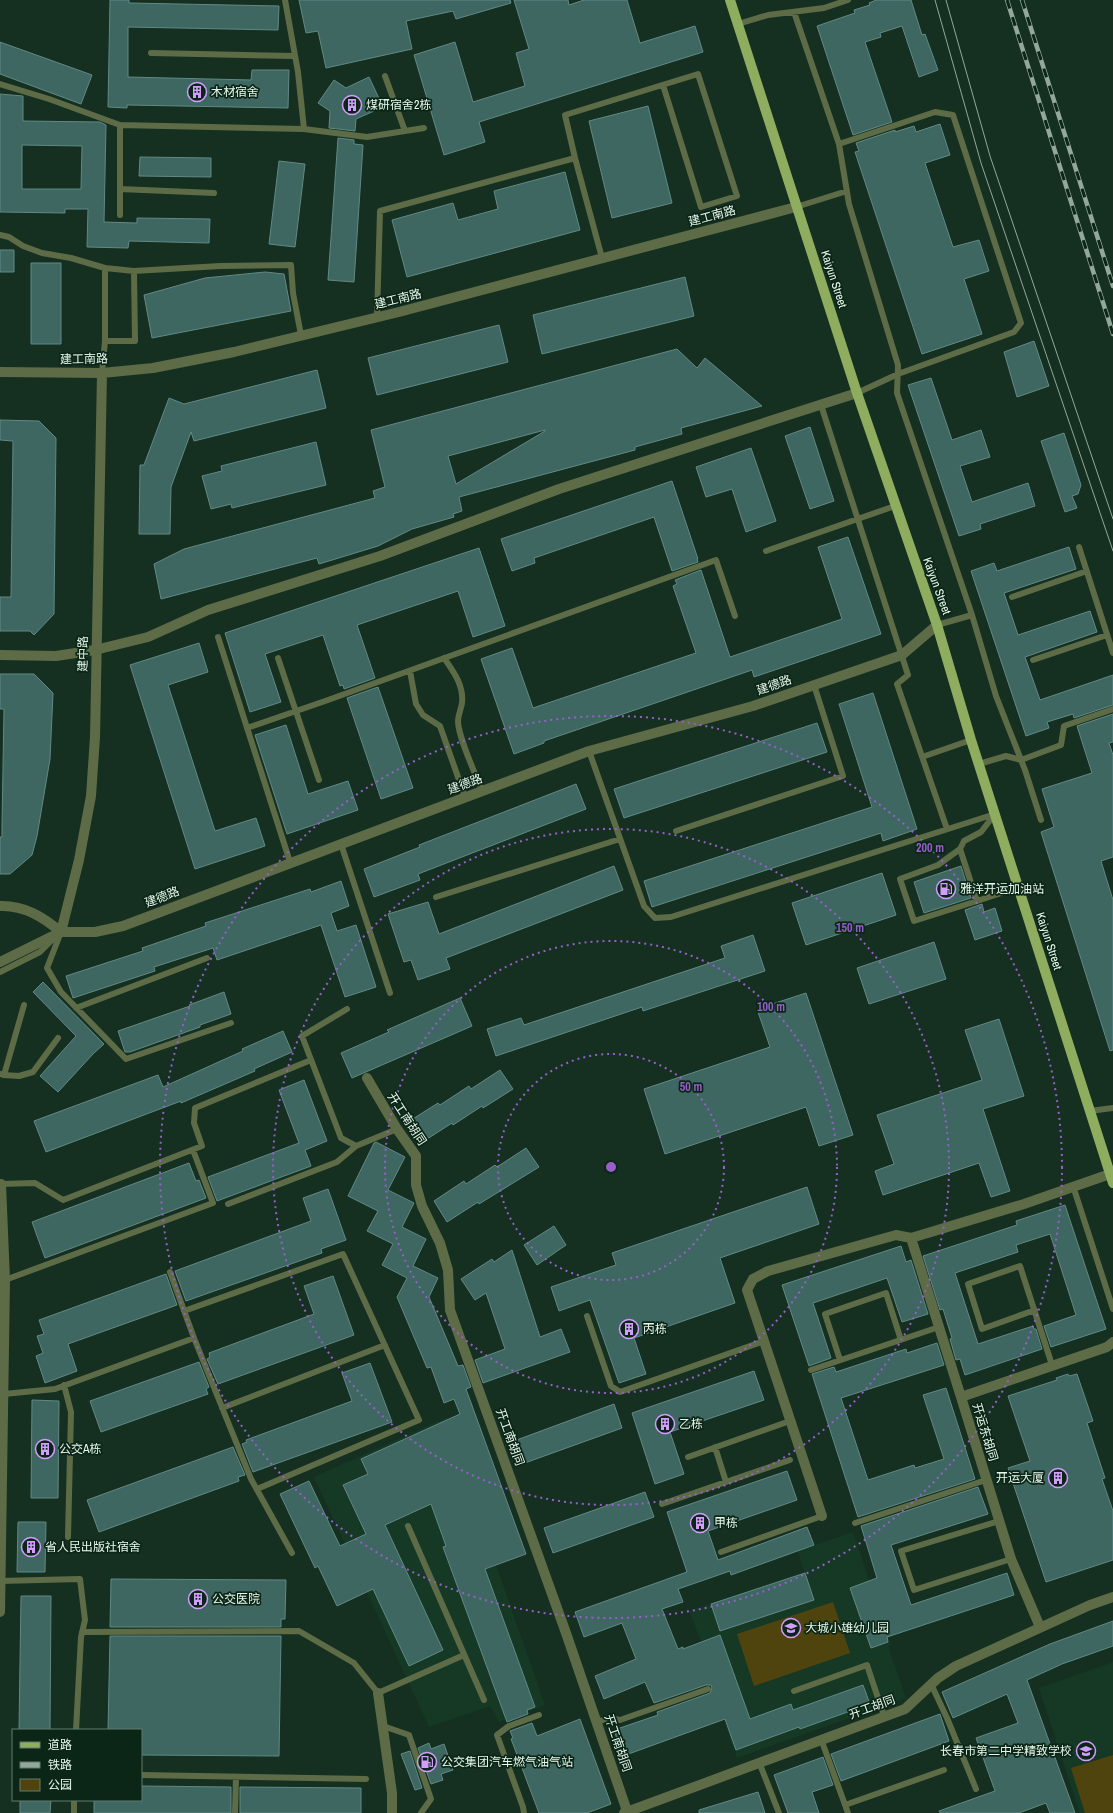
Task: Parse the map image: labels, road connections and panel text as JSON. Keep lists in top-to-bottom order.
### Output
{
  "streets": {
    "main road": ["Kaiyun Street"],
    "street": [
      "建工南路",
      "建中路",
      "建德路",
      "开工南胡同",
      "开运东胡同",
      "开工胡同"
    ]
  },
  "crossings": [
    ["建工南路", "Kaiyun Street"],
    ["建工南路", "建中路"],
    ["Kaiyun Street", "建德路"],
    ["建中路", "建德路"],
    ["开工南胡同", "开工胡同"],
    ["开运东胡同", "开工胡同"]
  ],
  "places": {
    "building": [
      "木材宿舍",
      "煤研宿舍2栋",
      "丙栋",
      "乙栋",
      "公交A栋",
      "开运大厦",
      "甲栋",
      "省人民出版社宿舍",
      "公交医院"
    ],
    "fuel station": ["雅洋开运加油站", "公交集团汽车燃气油气站"],
    "school or university": ["大城小雄幼儿园", "长春市第二中学精致学校"]
  },
  "legend": ["道路", "铁路", "公园"],
  "rings": [
    "200 m",
    "150 m",
    "100 m",
    "50 m"
  ]
}
